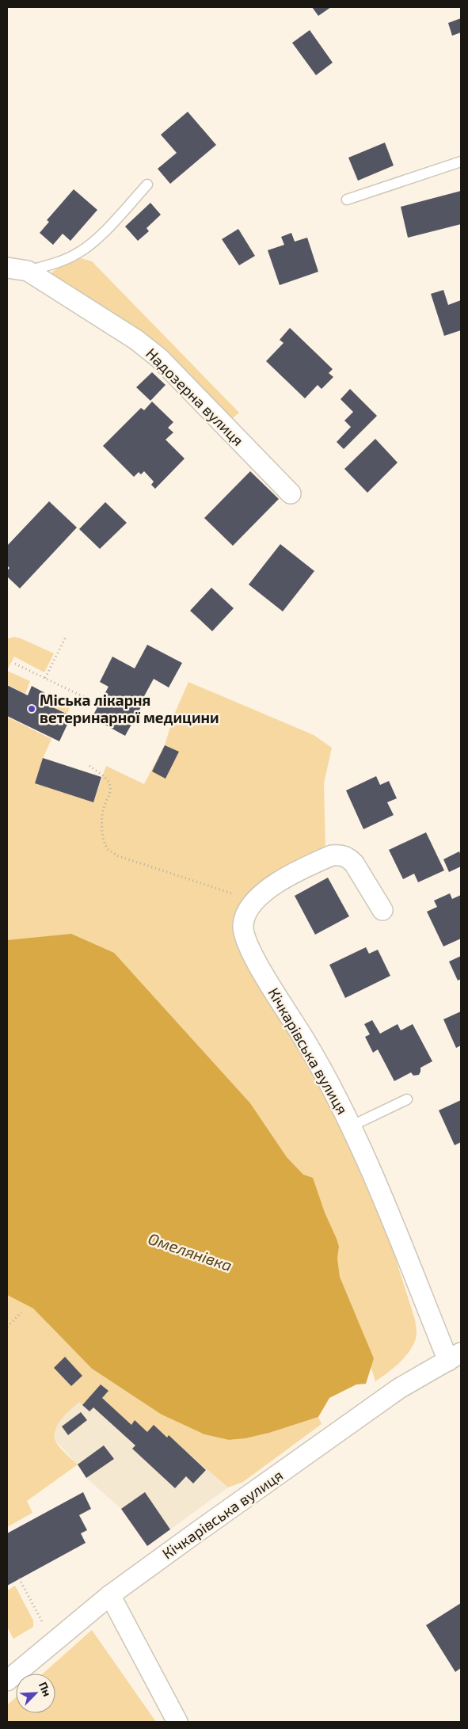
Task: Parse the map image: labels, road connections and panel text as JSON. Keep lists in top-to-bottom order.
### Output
{
  "streets": {
    "street": ["Надозерна вулиця", "Кічкарівська вулиця"]
  },
  "water": ["Омелянівка"],
  "places": ["Міська лікарня ветеринарної медицини"],
  "north": "top right"
}
